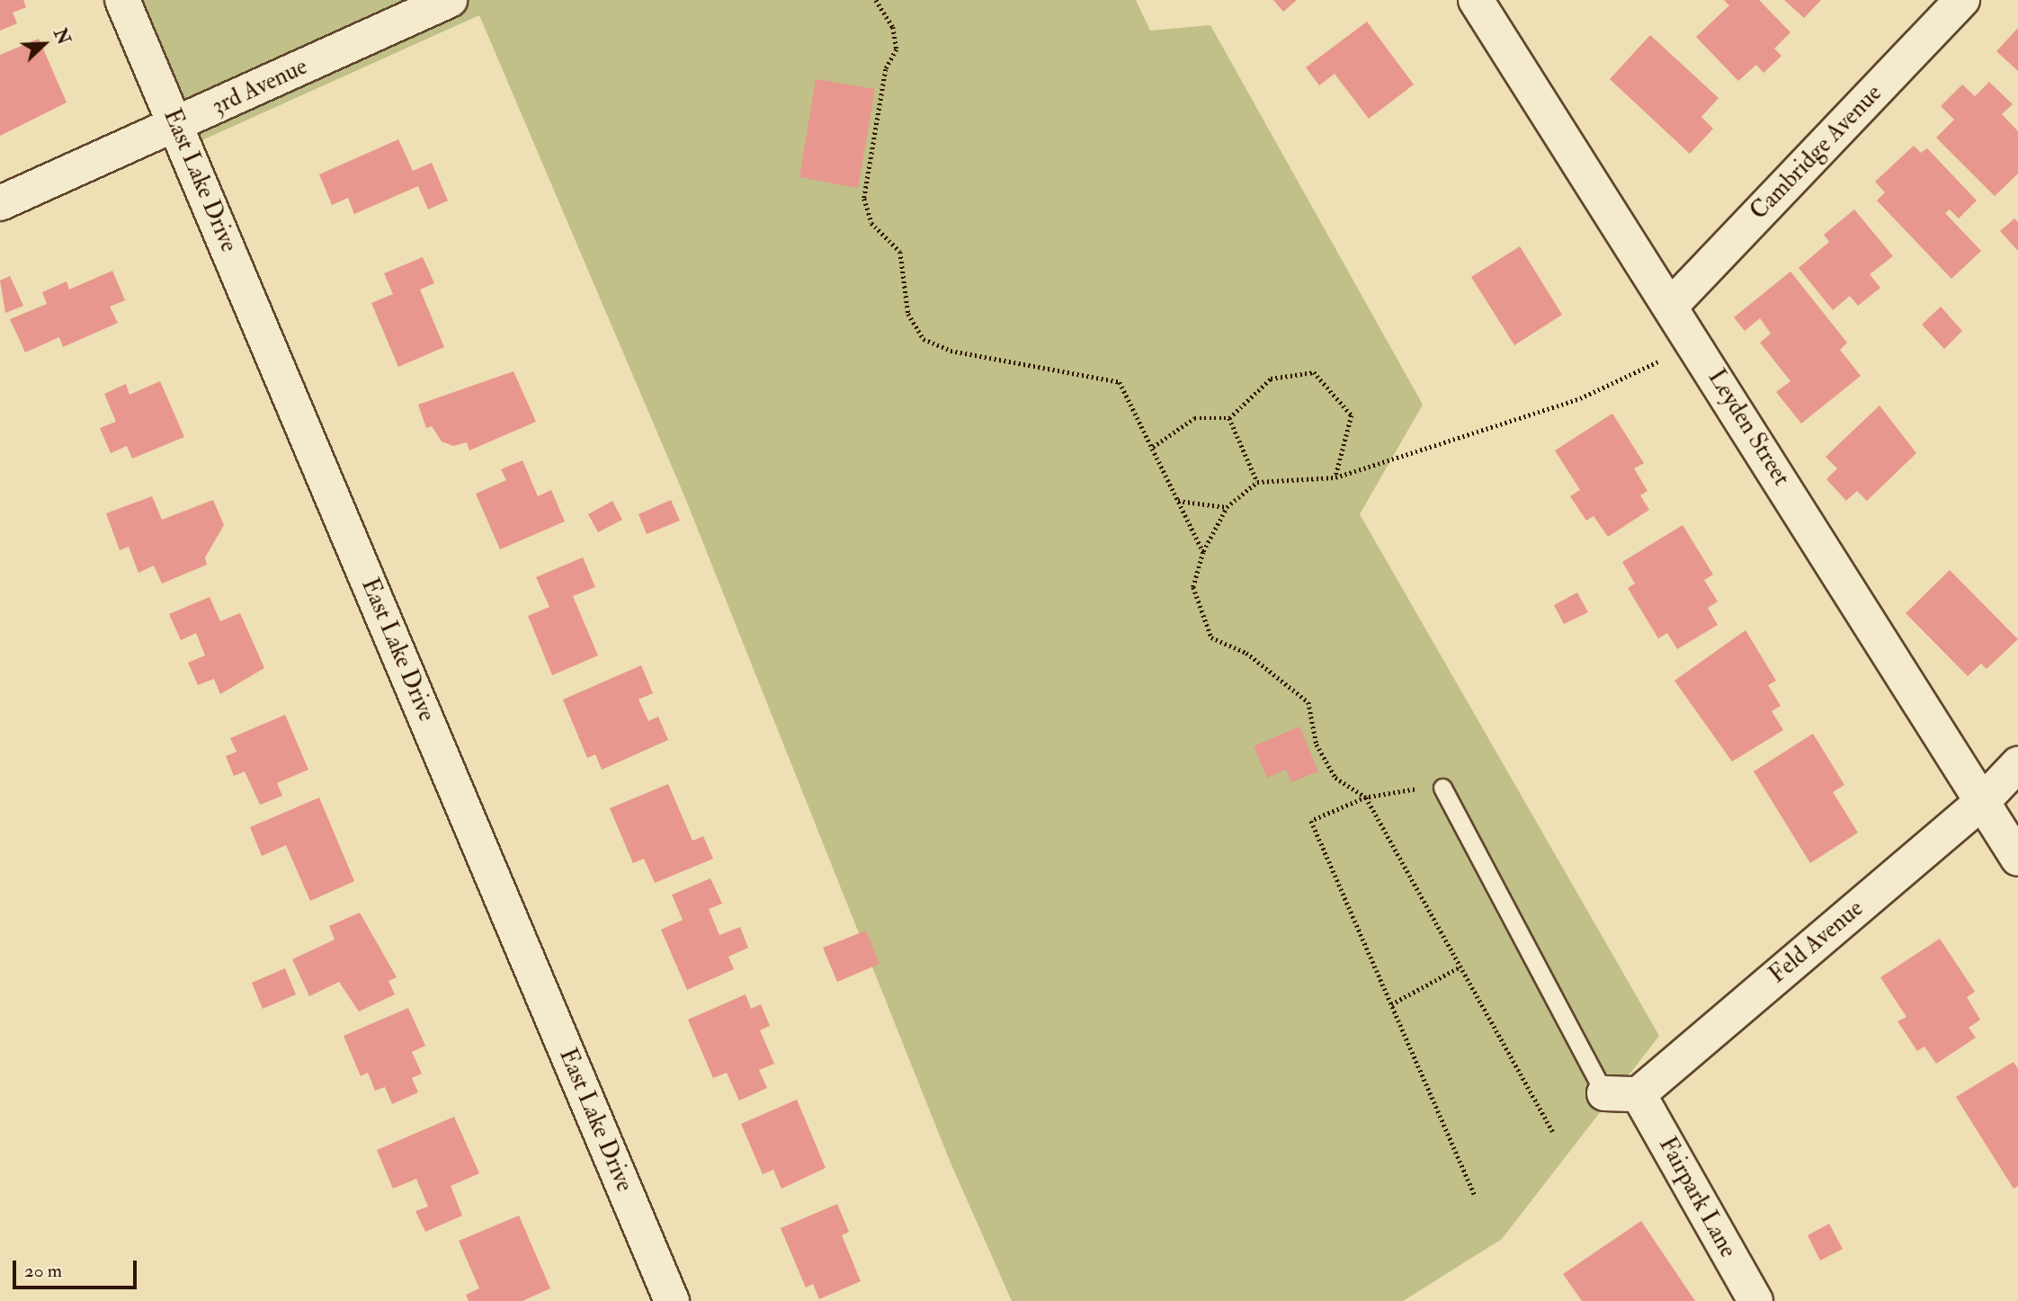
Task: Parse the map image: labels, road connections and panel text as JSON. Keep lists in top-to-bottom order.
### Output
{
  "streets": {
    "street": [
      "3rd Avenue",
      "Cambridge Avenue",
      "East Lake Drive",
      "Leyden Street",
      "Feld Avenue",
      "Fairpark Lane"
    ]
  },
  "crossings": [
    ["3rd Avenue", "East Lake Drive"],
    ["Cambridge Avenue", "Leyden Street"],
    ["Leyden Street", "Feld Avenue"],
    ["Feld Avenue", "Fairpark Lane"]
  ],
  "scale_bar": "20 m",
  "north": "top right"
}
